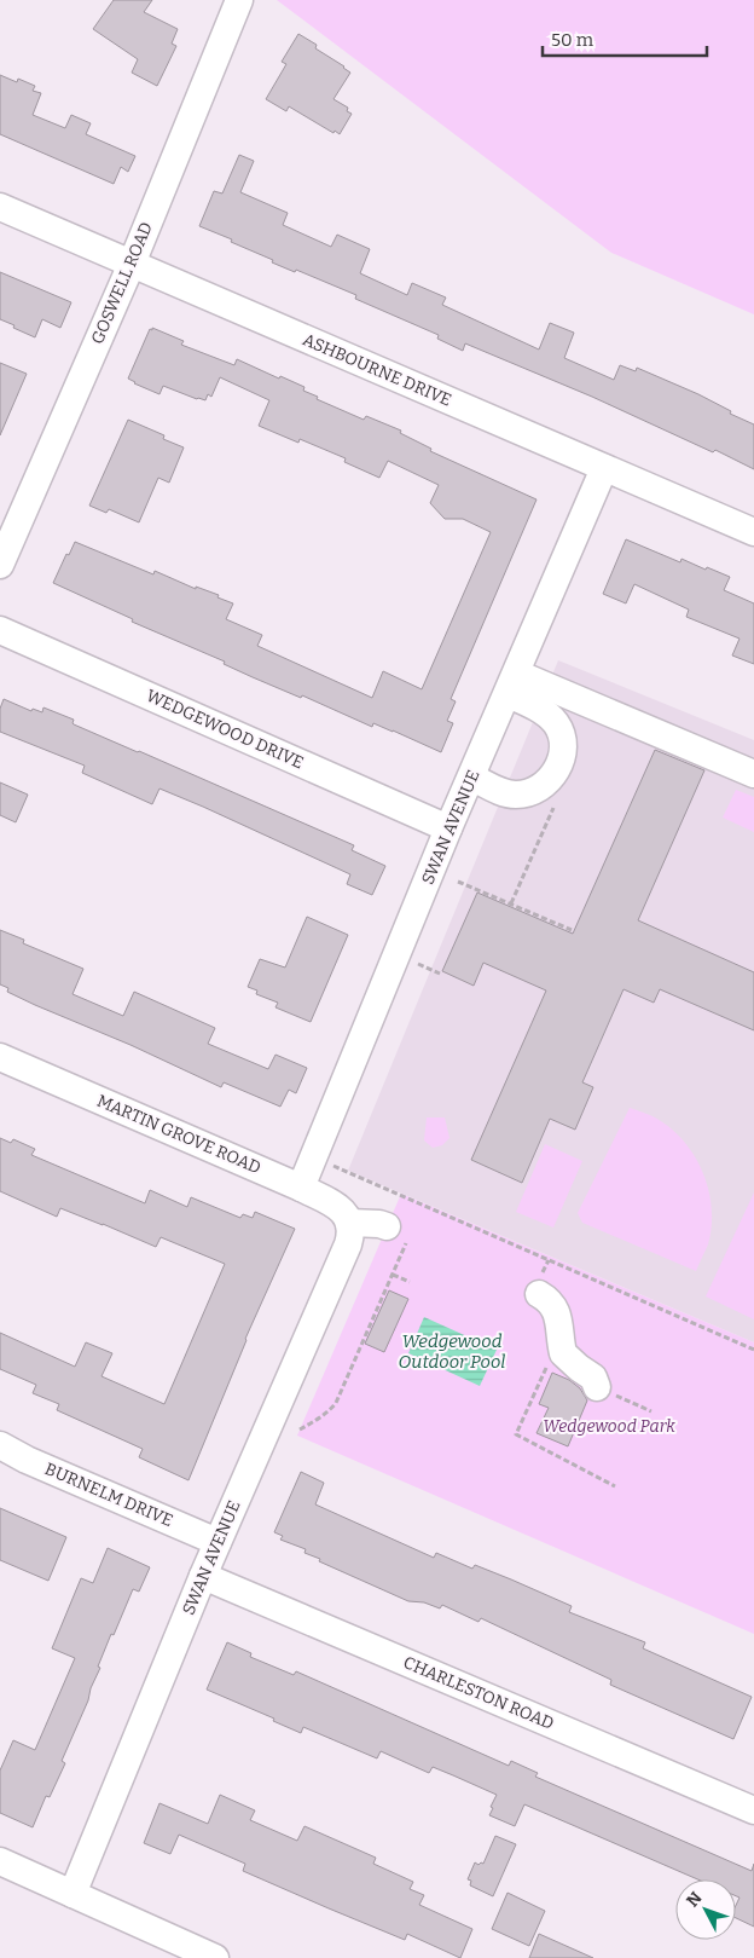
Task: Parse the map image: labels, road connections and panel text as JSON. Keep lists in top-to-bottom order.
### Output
{
  "streets": {
    "street": [
      "GOSWELL ROAD",
      "ASHBOURNE DRIVE",
      "WEDGEWOOD DRIVE",
      "SWAN AVENUE",
      "MARTIN GROVE ROAD",
      "BURNELM DRIVE",
      "CHARLESTON ROAD"
    ]
  },
  "crossings": [
    ["GOSWELL ROAD", "ASHBOURNE DRIVE"],
    ["ASHBOURNE DRIVE", "SWAN AVENUE"],
    ["WEDGEWOOD DRIVE", "SWAN AVENUE"],
    ["SWAN AVENUE", "MARTIN GROVE ROAD"],
    ["SWAN AVENUE", "BURNELM DRIVE"],
    ["SWAN AVENUE", "CHARLESTON ROAD"]
  ],
  "water": ["Wedgewood Outdoor Pool"],
  "parks": ["Wedgewood Park"],
  "scale_bar": "50 m",
  "north": "top left"
}
